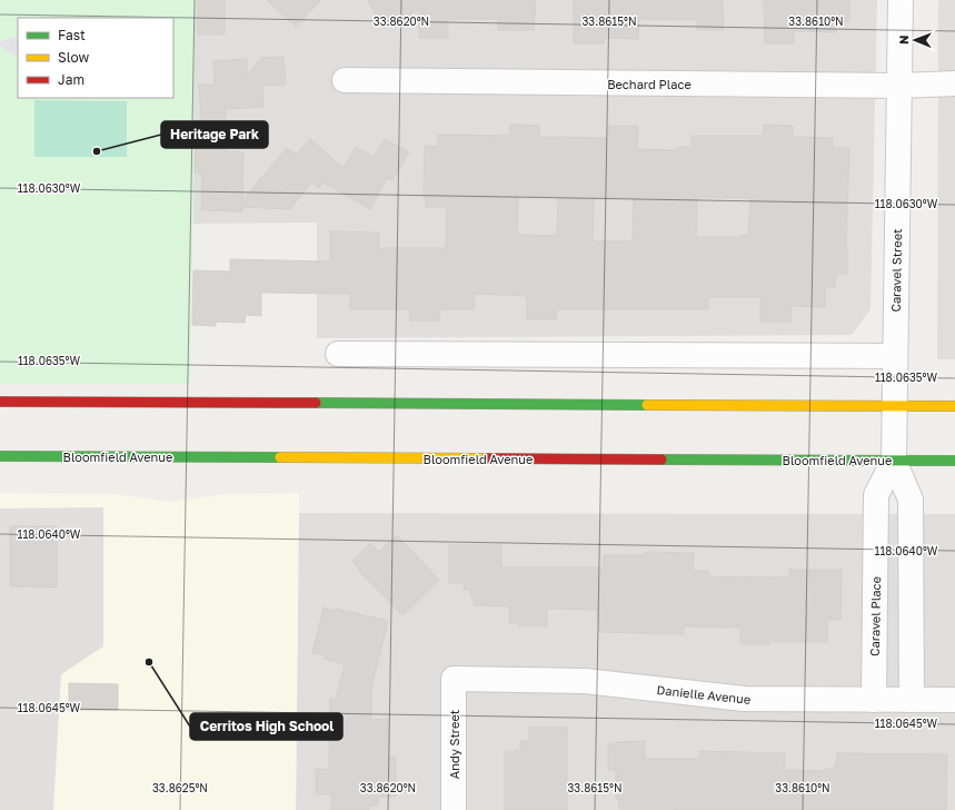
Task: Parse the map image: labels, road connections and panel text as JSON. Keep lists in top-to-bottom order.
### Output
{
  "streets": {
    "street": [
      "Bechard Place",
      "Caravel Street",
      "Bloomfield Avenue",
      "Caravel Place",
      "Danielle Avenue",
      "Andy Street"
    ]
  },
  "crossings": [
    ["Bechard Place", "Caravel Street"],
    ["Caravel Street", "Bloomfield Avenue"],
    ["Caravel Street", "Caravel Place"],
    ["Bloomfield Avenue", "Caravel Place"],
    ["Caravel Place", "Danielle Avenue"],
    ["Danielle Avenue", "Andy Street"]
  ],
  "places": ["Heritage Park", "Cerritos High School"],
  "legend": ["Fast", "Slow", "Jam"],
  "north": "left",
  "coordinates": [
    "33.8620°N",
    "33.8615°N",
    "33.8610°N",
    "118.0630°W",
    "118.0635°W",
    "118.0640°W",
    "118.0645°W",
    "33.8625°N"
  ]
}
